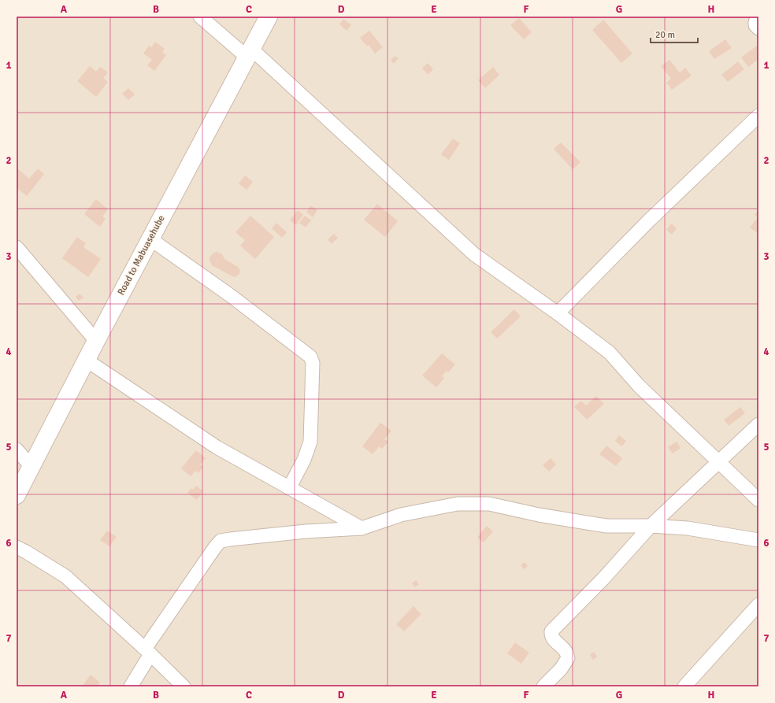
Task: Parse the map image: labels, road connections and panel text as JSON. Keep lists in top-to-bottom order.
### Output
{
  "streets": {
    "main road": ["Road to Mabuasehube"]
  },
  "scale_bar": "20 m",
  "grid": {
    "columns": [
      "A",
      "B",
      "C",
      "D",
      "E",
      "F",
      "G",
      "H"
    ],
    "rows": [
      "1",
      "2",
      "3",
      "4",
      "5",
      "6",
      "7"
    ]
  }
}
